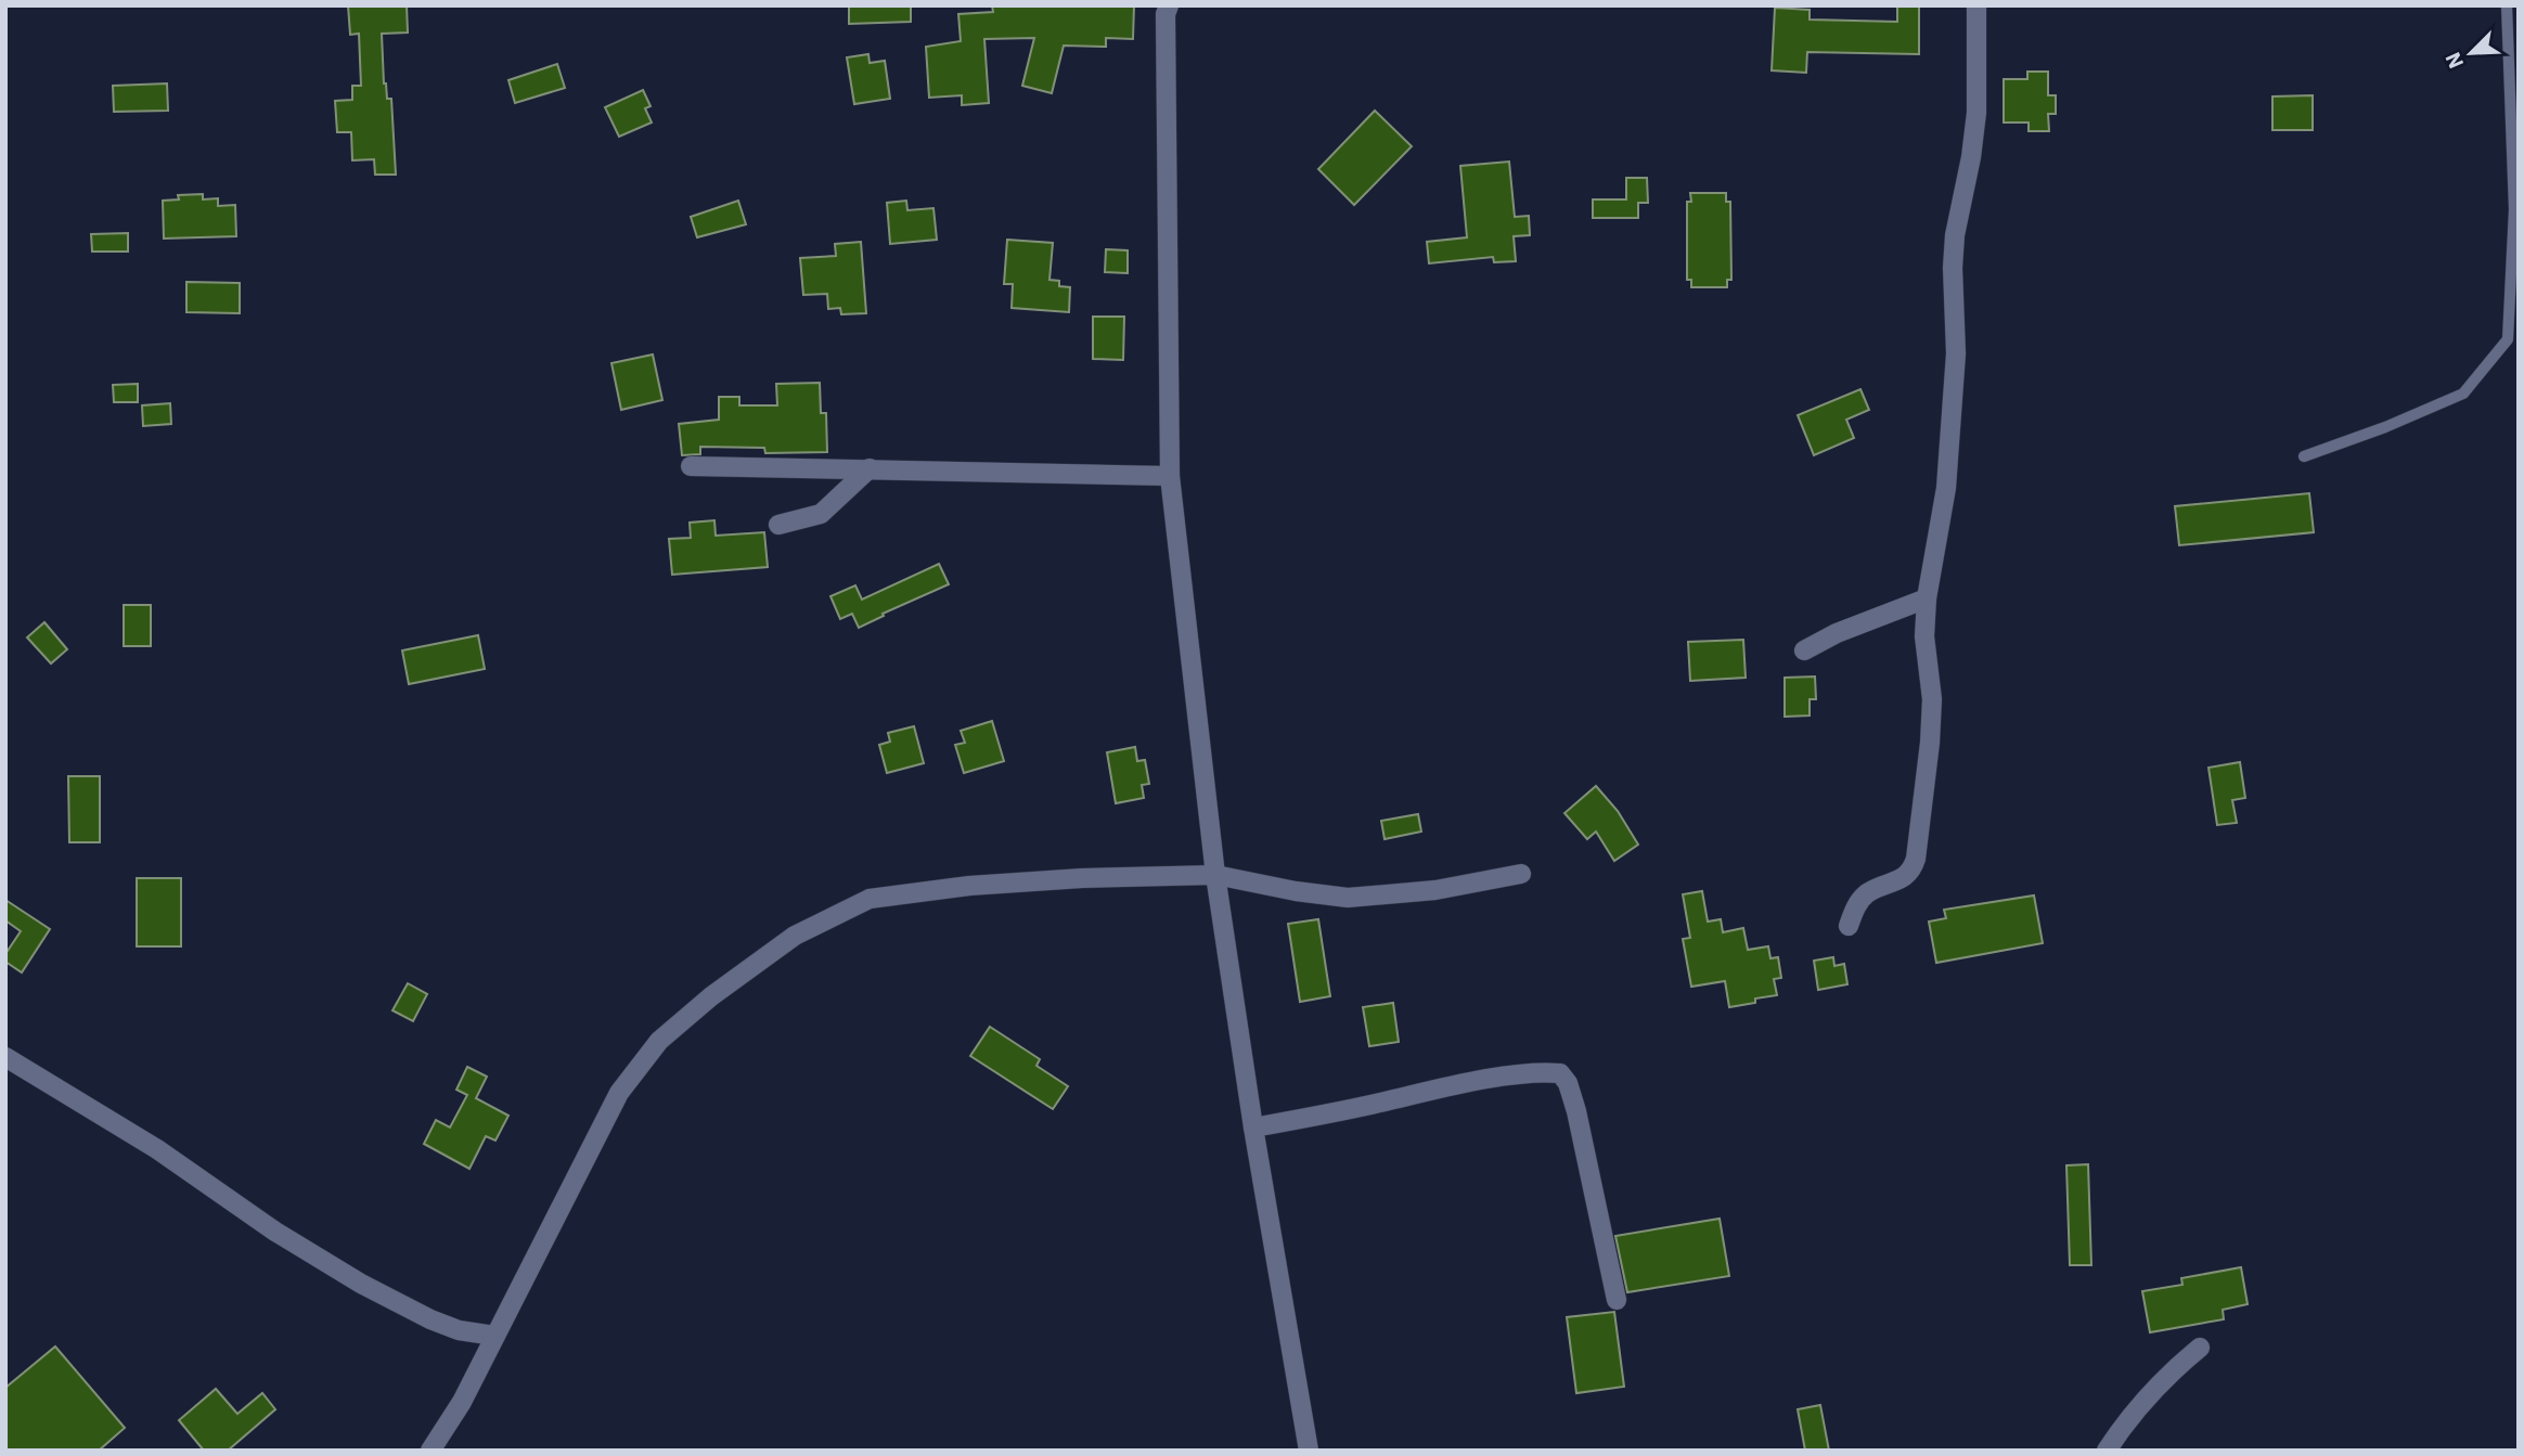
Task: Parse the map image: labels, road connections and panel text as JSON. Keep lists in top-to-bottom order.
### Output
{
  "north": "bottom left"
}
